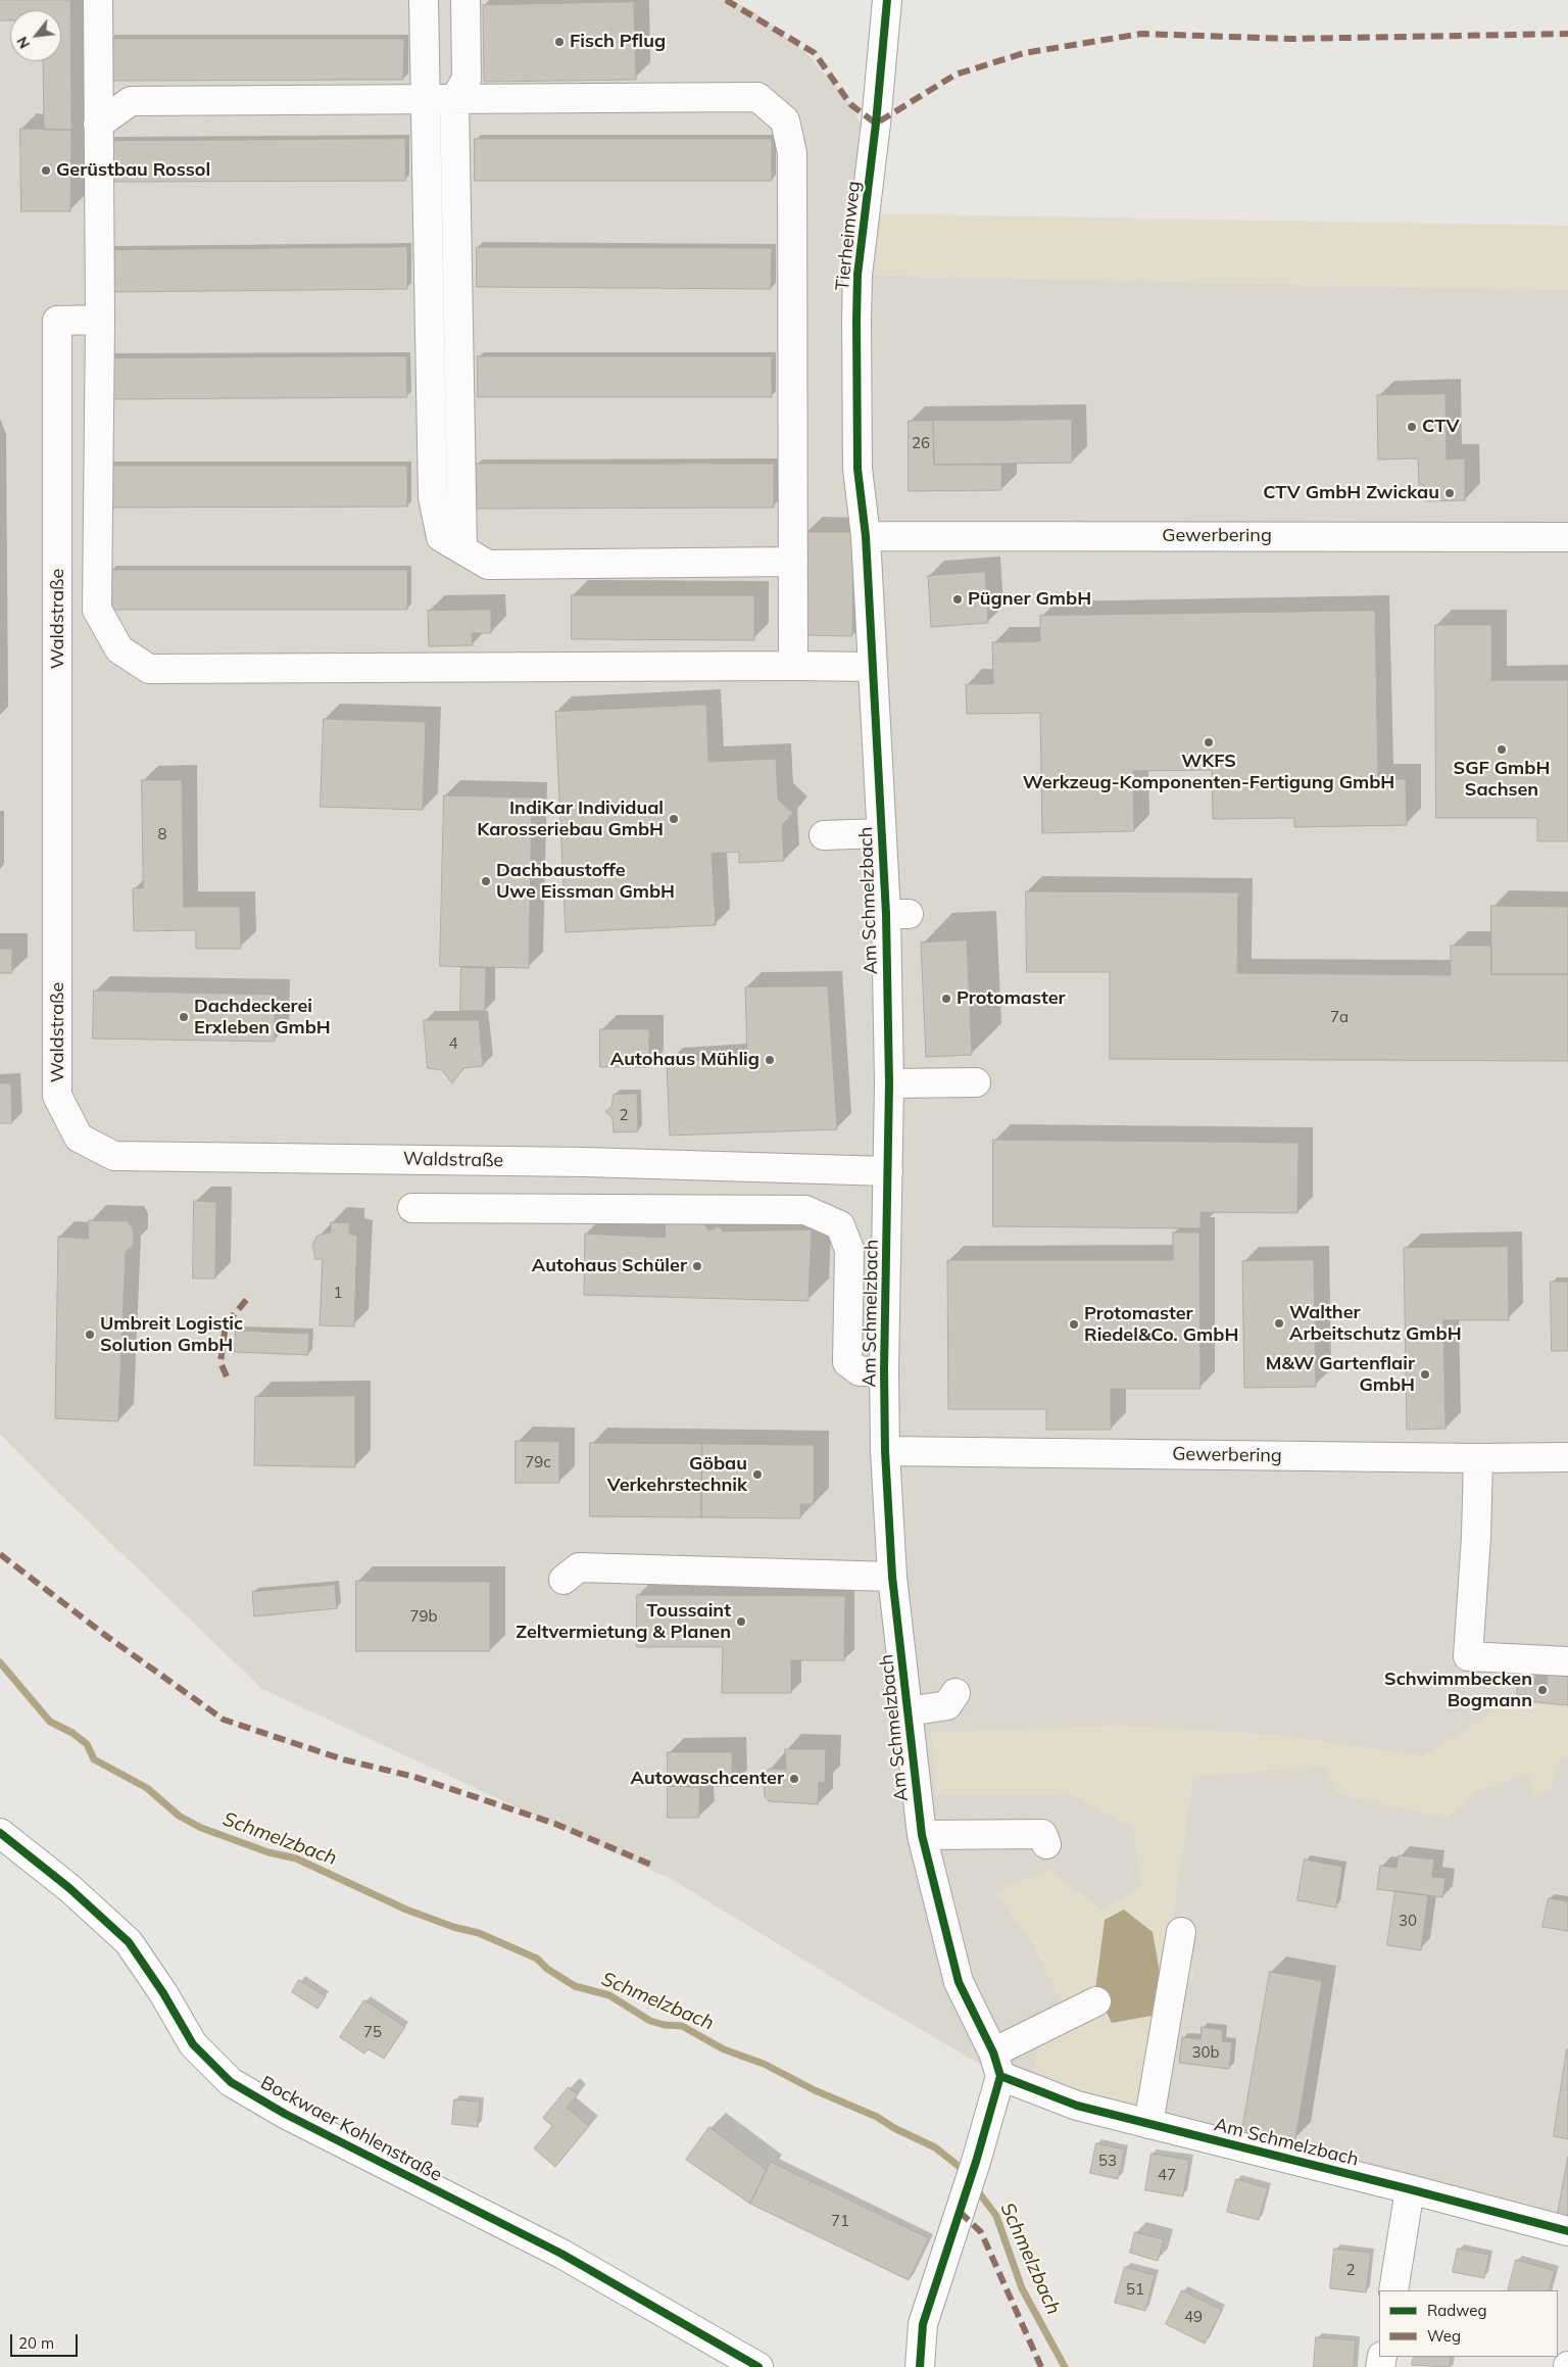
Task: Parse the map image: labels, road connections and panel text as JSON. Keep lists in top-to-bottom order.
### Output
{
  "streets": {
    "street": [
      "Tierheimweg",
      "Gewerbering",
      "Waldstraße",
      "Am Schmelzbach",
      "Bockwaer Kohlenstraße"
    ]
  },
  "crossings": [
    ["Tierheimweg", "Gewerbering"],
    ["Tierheimweg", "Am Schmelzbach"],
    ["Gewerbering", "Am Schmelzbach"],
    ["Waldstraße", "Am Schmelzbach"]
  ],
  "water": ["Schmelzbach"],
  "places": [
    "Fisch Pflug",
    "Gerüstbau Rossol",
    "CTV",
    "CTV GmbH Zwickau",
    "Pügner GmbH",
    "WKFS Werkzeug-Komponenten-Fertigung GmbH",
    "SGF GmbH Sachsen",
    "IndiKar Individual Karosseriebau GmbH",
    "Dachbaustoffe Uwe Eissman GmbH",
    "Protomaster",
    "Dachdeckerei Erxleben GmbH",
    "Autohaus Mühlig",
    "Autohaus Schüler",
    "Walther Arbeitschutz GmbH",
    "Protomaster Riedel&Co. GmbH",
    "Umbreit Logistic Solution GmbH",
    "M&W Gartenflair GmbH",
    "Göbau Verkehrstechnik",
    "Toussaint Zeltvermietung & Planen",
    "Schwimmbecken Bogmann",
    "Autowaschcenter"
  ],
  "house_numbers": [
    "26",
    "8",
    "7a",
    "4",
    "2",
    "1",
    "79c",
    "79b",
    "30",
    "75",
    "30b",
    "53",
    "47",
    "71",
    "2",
    "51",
    "49"
  ],
  "legend": ["Radweg", "Weg"],
  "scale_bar": "20 m",
  "north": "bottom left"
}
